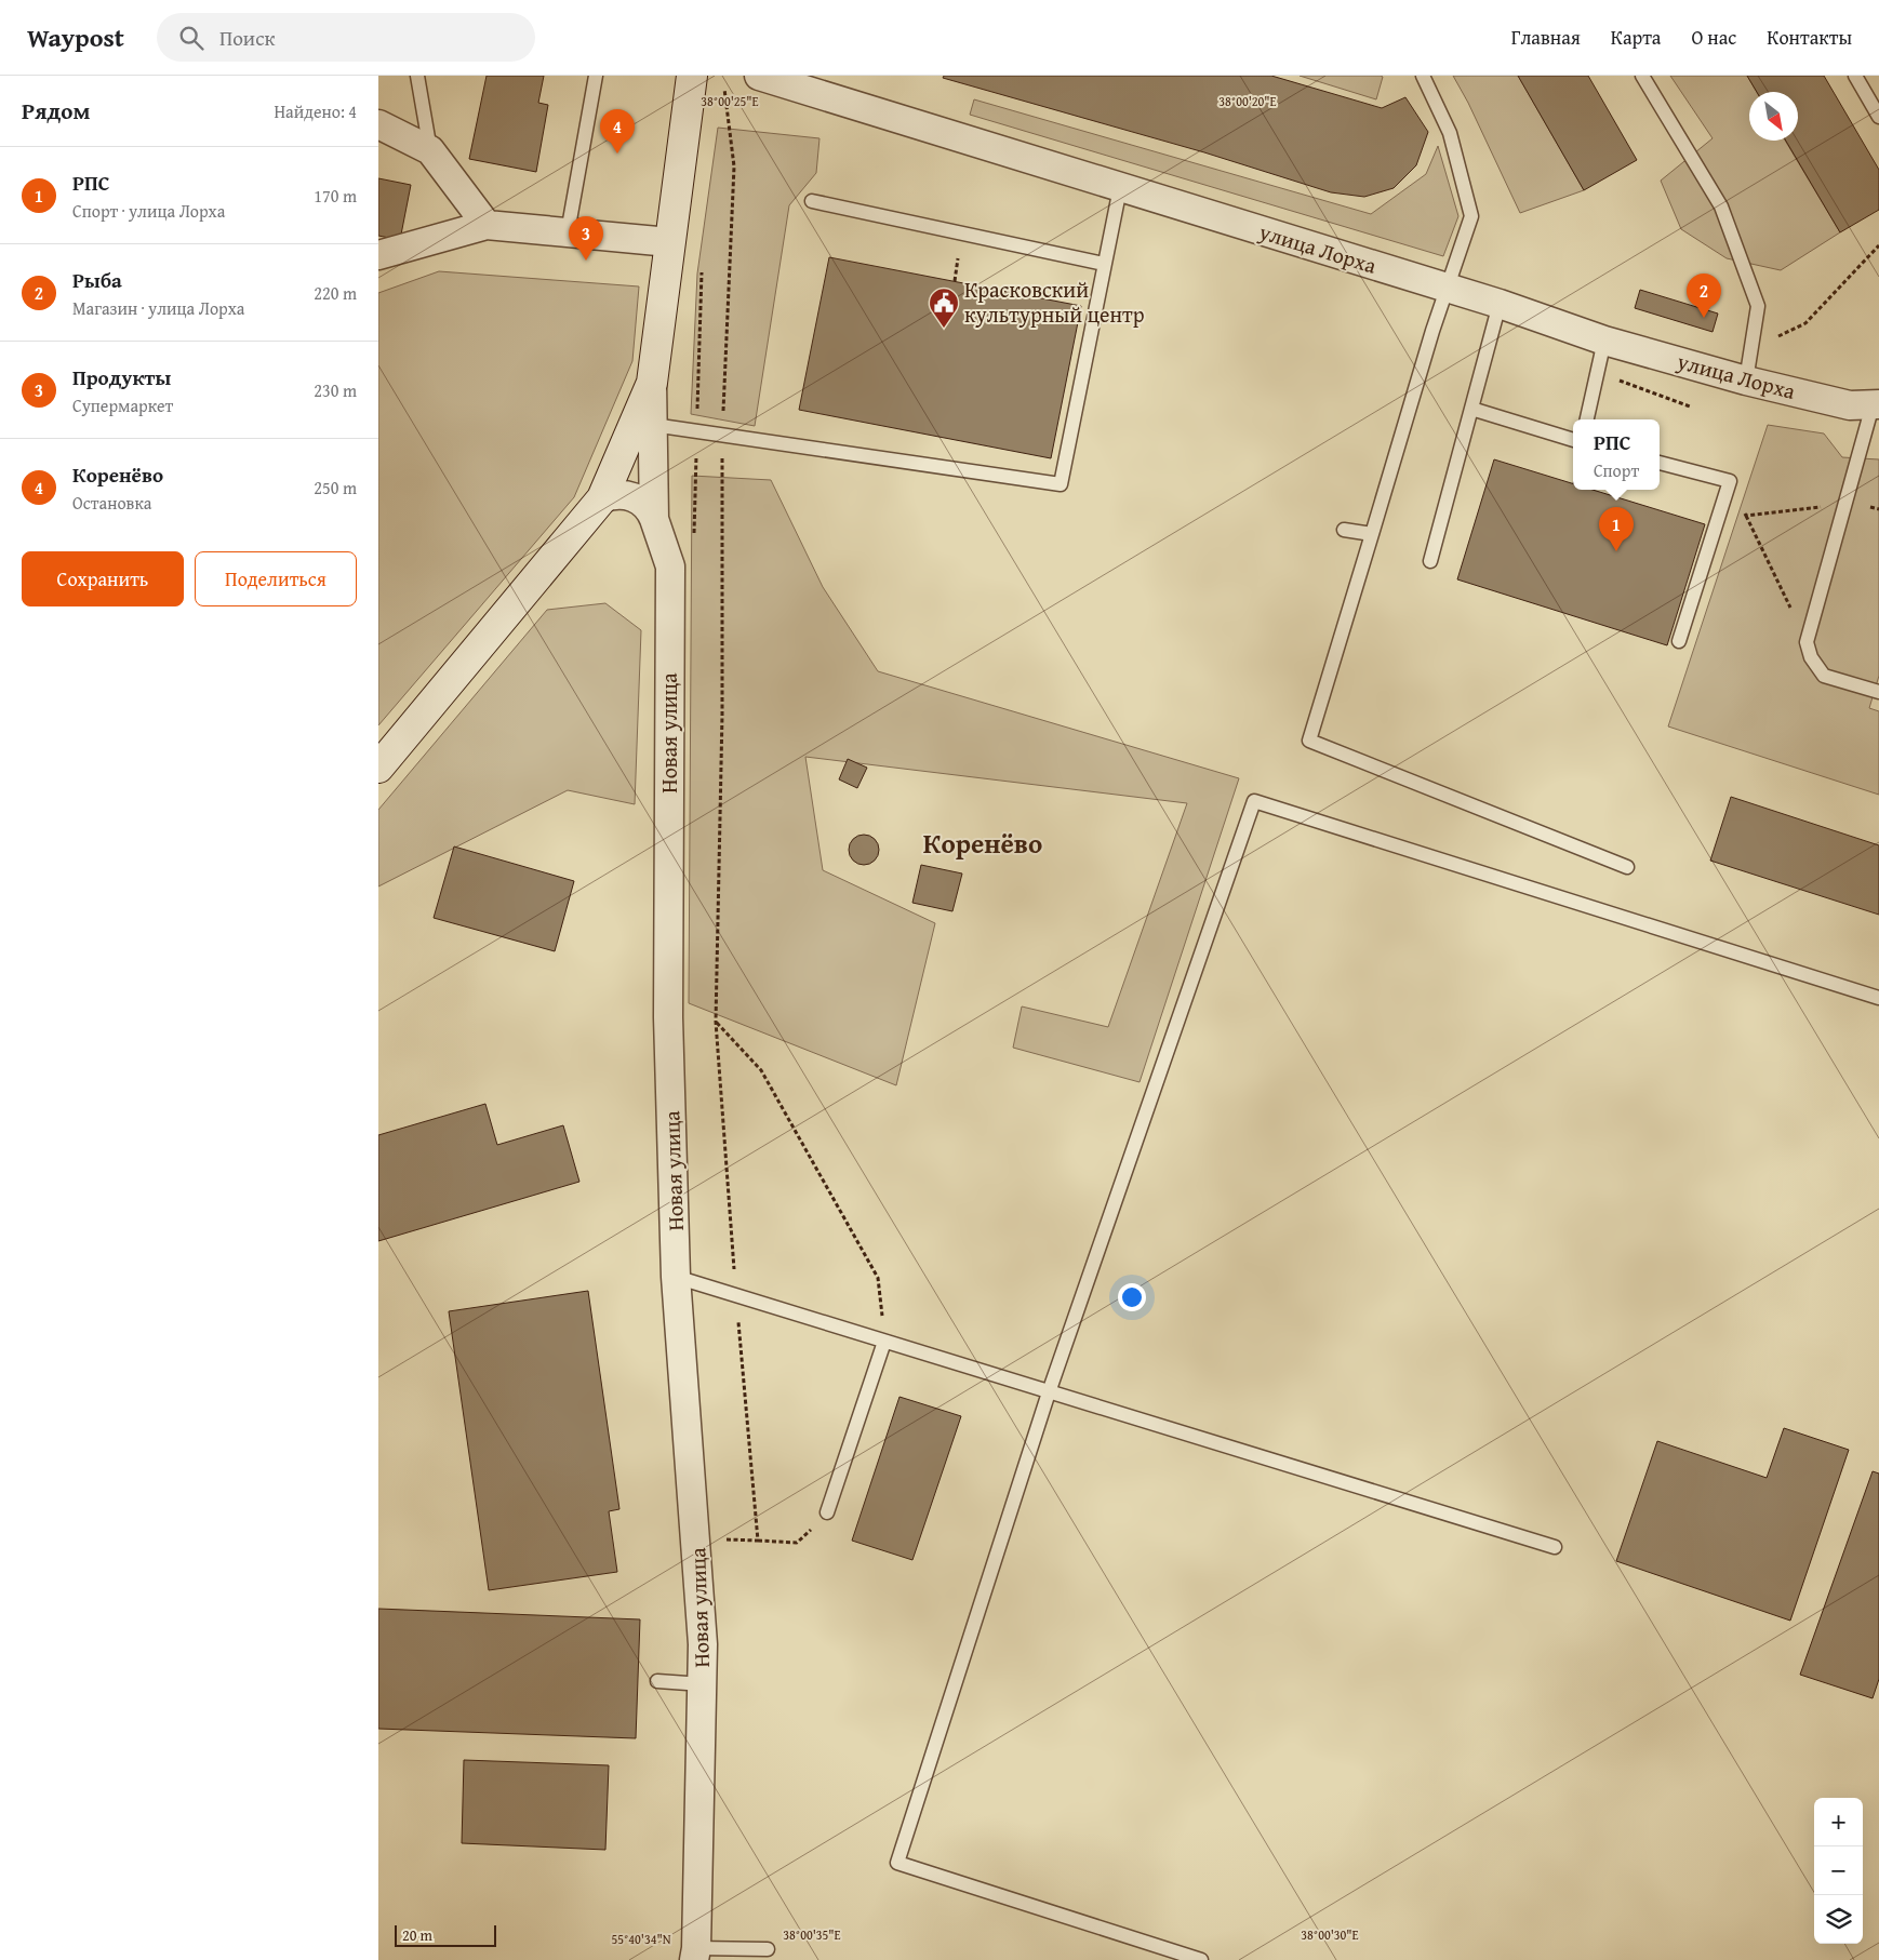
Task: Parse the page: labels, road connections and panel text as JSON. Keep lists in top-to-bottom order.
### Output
{
  "streets": {
    "main road": ["Новая улица"],
    "street": ["улица Лорха"]
  },
  "districts": ["Коренёво"],
  "places": {
    "public building": ["Красковский культурный центр"]
  },
  "scale_bar": "20 m",
  "north": "bottom right",
  "page": {
    "header": "Waypost",
    "search": "Поиск",
    "nav": [
      "Главная",
      "Карта",
      "О нас",
      "Контакты"
    ],
    "heading": ["Рядом", "Найдено: 4"],
    "pins": [
      "4",
      "3",
      "2",
      "1"
    ],
    "list": [
      {
        "mark": "1",
        "name": "РПС",
        "note": "Спорт · улица Лорха",
        "value": "170 m"
      },
      {
        "mark": "2",
        "name": "Рыба",
        "note": "Магазин · улица Лорха",
        "value": "220 m"
      },
      {
        "mark": "3",
        "name": "Продукты",
        "note": "Супермаркет",
        "value": "230 m"
      },
      {
        "mark": "4",
        "name": "Коренёво",
        "note": "Остановка",
        "value": "250 m"
      }
    ],
    "popup": ["РПС", "Спорт"],
    "buttons": ["Сохранить", "Поделиться"],
    "map_buttons": ["+", "−"],
    "scale": "20 m"
  },
  "coordinates": [
    "38°00'25\"E",
    "38°00'20\"E",
    "38°00'35\"E",
    "38°00'30\"E",
    "55°40'34\"N"
  ]
}
